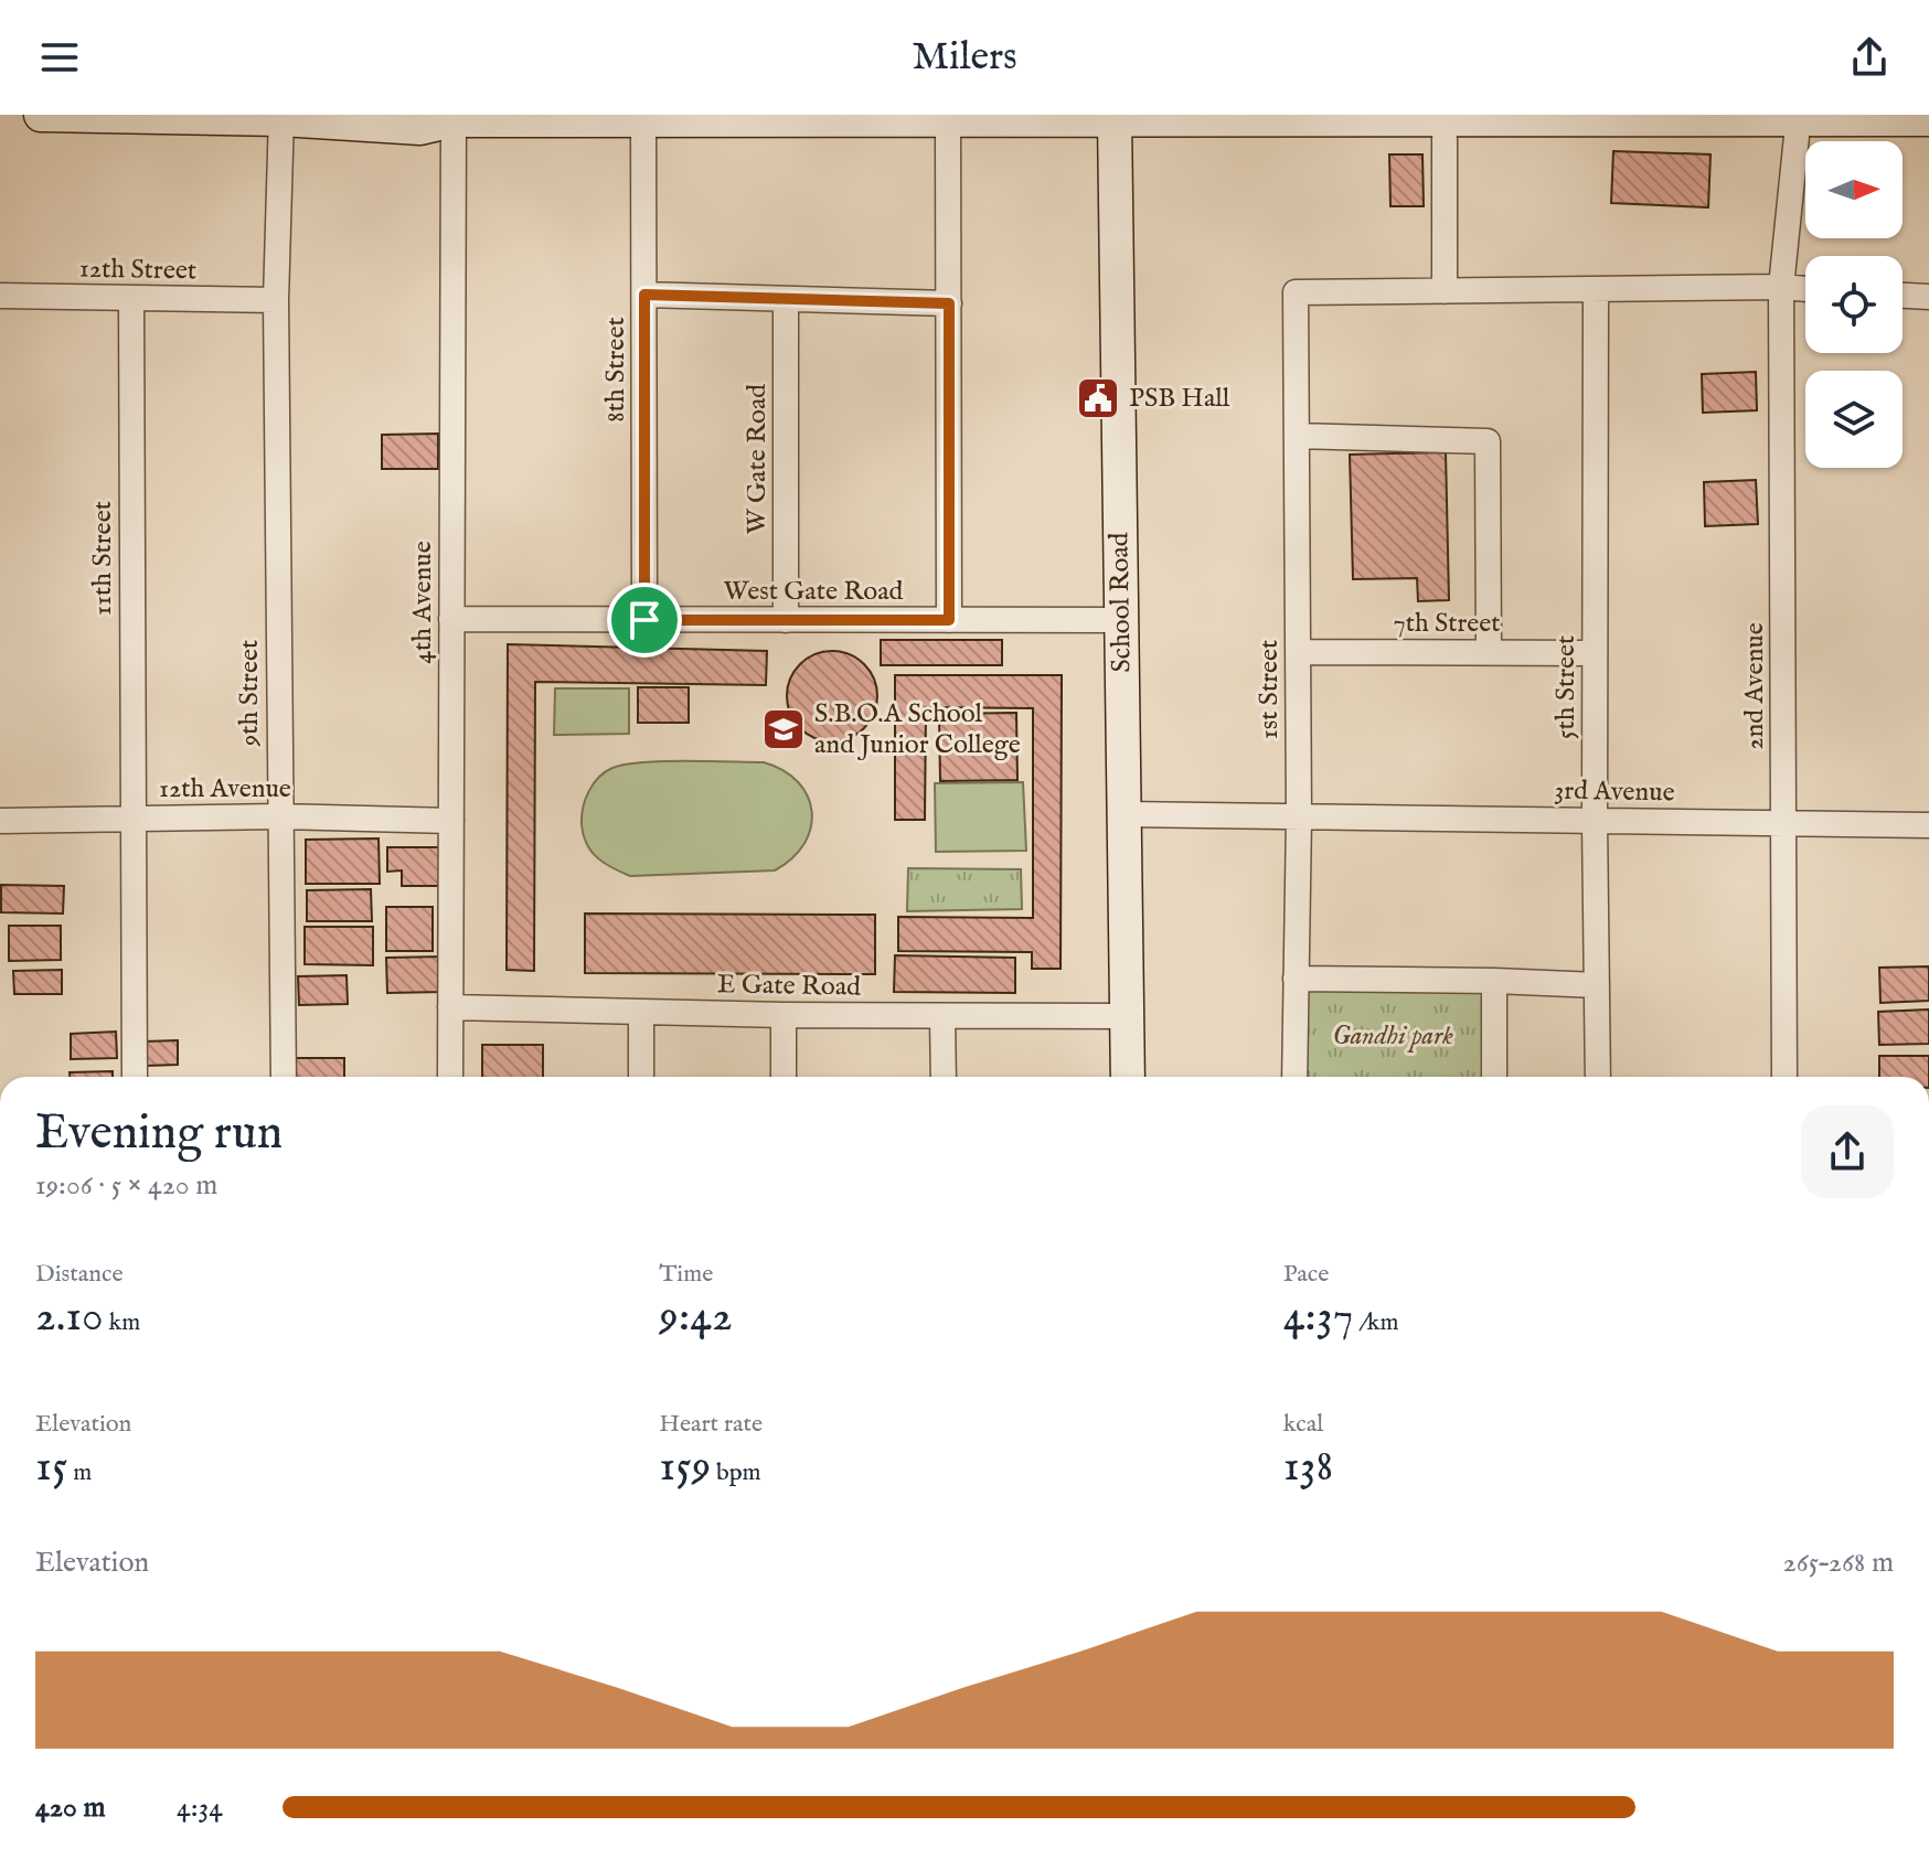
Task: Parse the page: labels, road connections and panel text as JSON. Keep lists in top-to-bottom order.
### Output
{
  "streets": {
    "street": [
      "12th Street",
      "8th Street",
      "W Gate Road",
      "11th Street",
      "West Gate Road",
      "4th Avenue",
      "School Road",
      "7th Street",
      "2nd Avenue",
      "5th Street",
      "1st Street",
      "9th Street",
      "12th Avenue",
      "3rd Avenue",
      "E Gate Road"
    ]
  },
  "crossings": [
    ["12th Street", "11th Street"],
    ["12th Street", "9th Street"],
    ["8th Street", "West Gate Road"],
    ["W Gate Road", "West Gate Road"],
    ["11th Street", "12th Avenue"],
    ["West Gate Road", "4th Avenue"],
    ["West Gate Road", "School Road"],
    ["4th Avenue", "12th Avenue"],
    ["4th Avenue", "E Gate Road"],
    ["School Road", "3rd Avenue"],
    ["School Road", "E Gate Road"],
    ["7th Street", "5th Street"],
    ["7th Street", "1st Street"],
    ["2nd Avenue", "3rd Avenue"],
    ["5th Street", "3rd Avenue"],
    ["1st Street", "3rd Avenue"],
    ["9th Street", "12th Avenue"]
  ],
  "parks": ["Gandhi park"],
  "places": {
    "public building": ["PSB Hall"],
    "school or university": ["S.B.O.A School and Junior College"]
  },
  "north": "right",
  "page": {
    "header": "Milers",
    "heading": ["Evening run", "19:06 · 5 × 420 m"],
    "stats": [
      ["Distance", "2.10 km"],
      ["Time", "9:42"],
      ["Pace", "4:37 /km"],
      ["Elevation", "15 m"],
      ["Heart rate", "159 bpm"],
      ["kcal", "138"]
    ],
    "chart": ["Elevation", "265–268 m"],
    "list": [
      {
        "name": "420 m",
        "note": "4:34"
      }
    ]
  }
}
